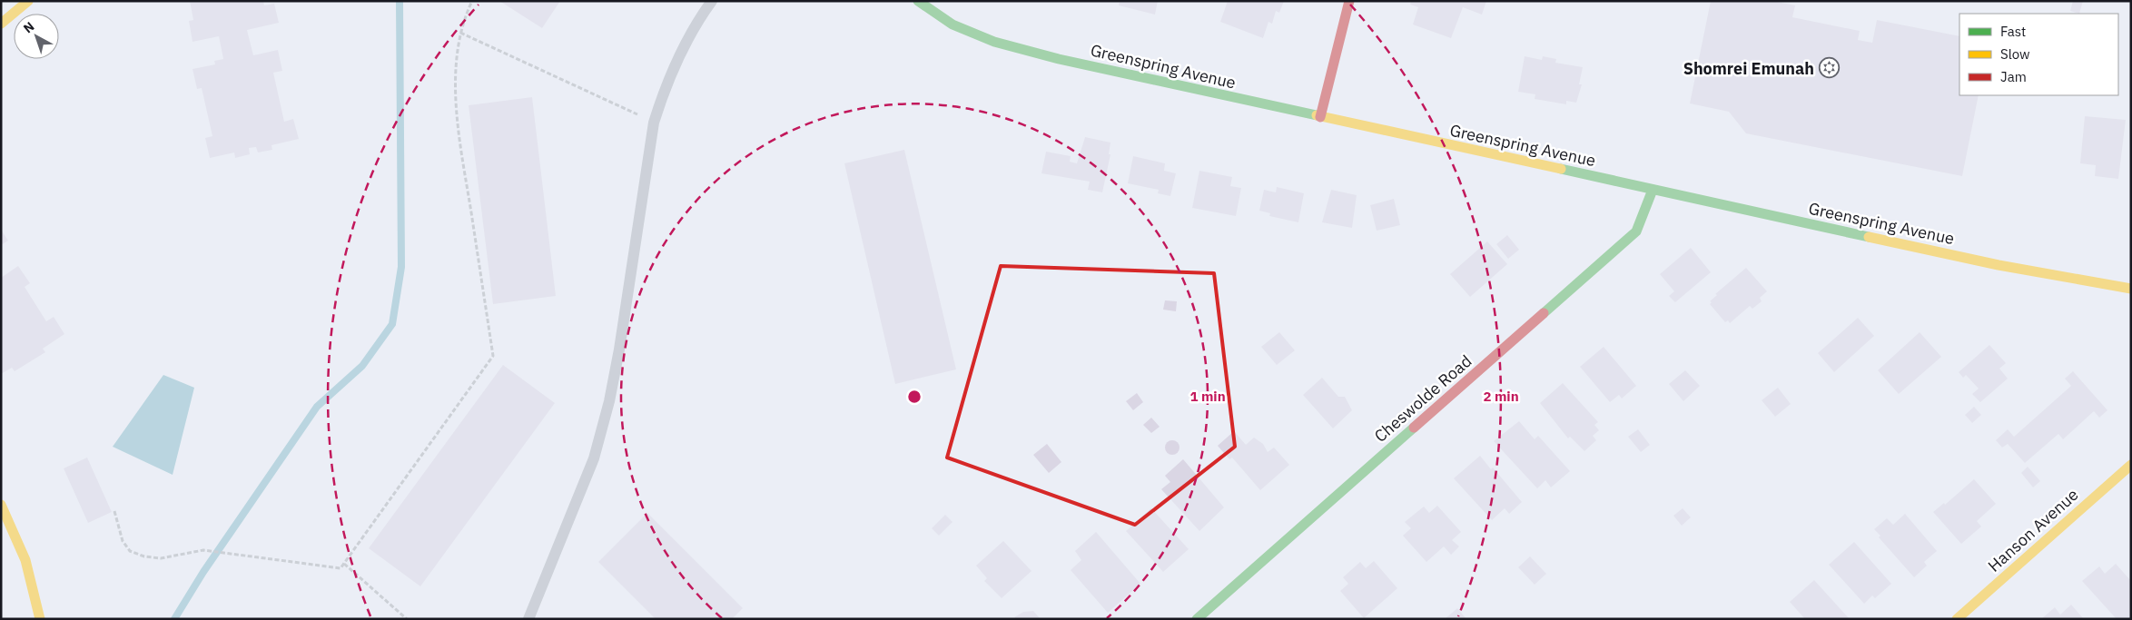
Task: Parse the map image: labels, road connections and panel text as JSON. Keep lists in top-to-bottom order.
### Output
{
  "streets": {
    "main road": ["Greenspring Avenue", "Cheswolde Road", "Hanson Avenue"]
  },
  "crossings": [
    ["Greenspring Avenue", "Cheswolde Road"]
  ],
  "places": {
    "synagogue": ["Shomrei Emunah"]
  },
  "legend": ["Fast", "Slow", "Jam"],
  "north": "top left",
  "rings": ["1 min", "2 min"]
}
